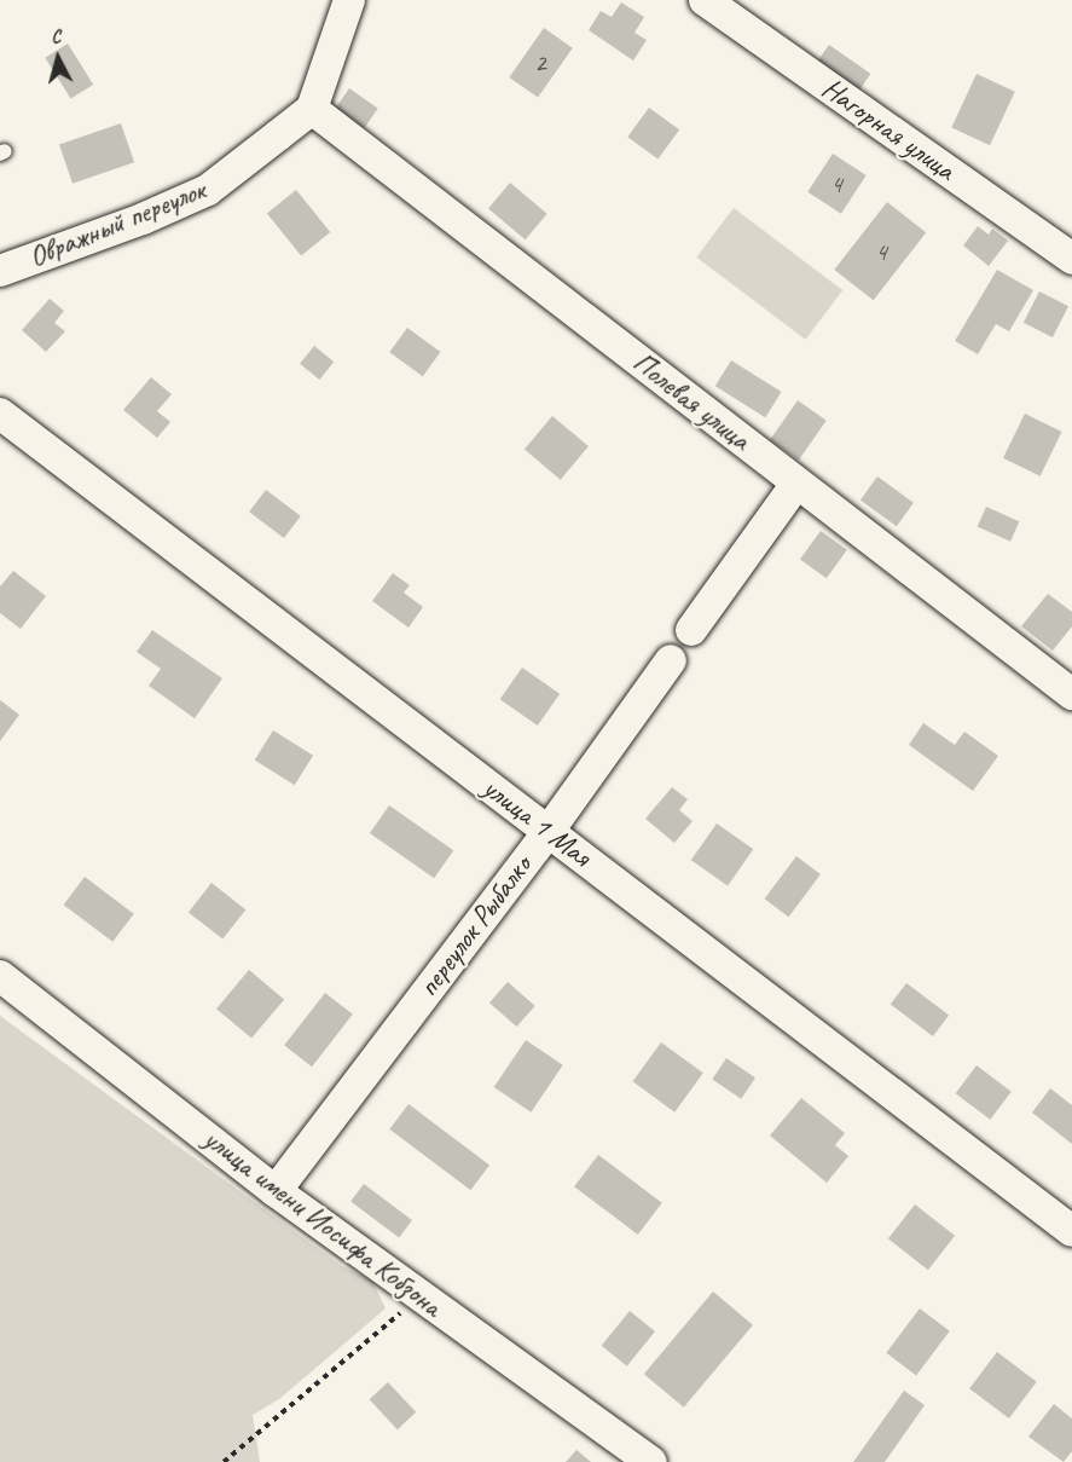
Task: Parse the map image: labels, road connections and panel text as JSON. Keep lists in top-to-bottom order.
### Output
{
  "streets": {
    "street": [
      "Нагорная улица",
      "Овражный переулок",
      "Полевая улица",
      "улица 1 Мая",
      "переулок Рыбалко",
      "улица имени Иосифа Кобзона"
    ]
  },
  "crossings": [
    ["Овражный переулок", "Полевая улица"],
    ["улица 1 Мая", "переулок Рыбалко"],
    ["переулок Рыбалко", "улица имени Иосифа Кобзона"]
  ],
  "house_numbers": ["2", "4", "4"],
  "north": "top"
}
